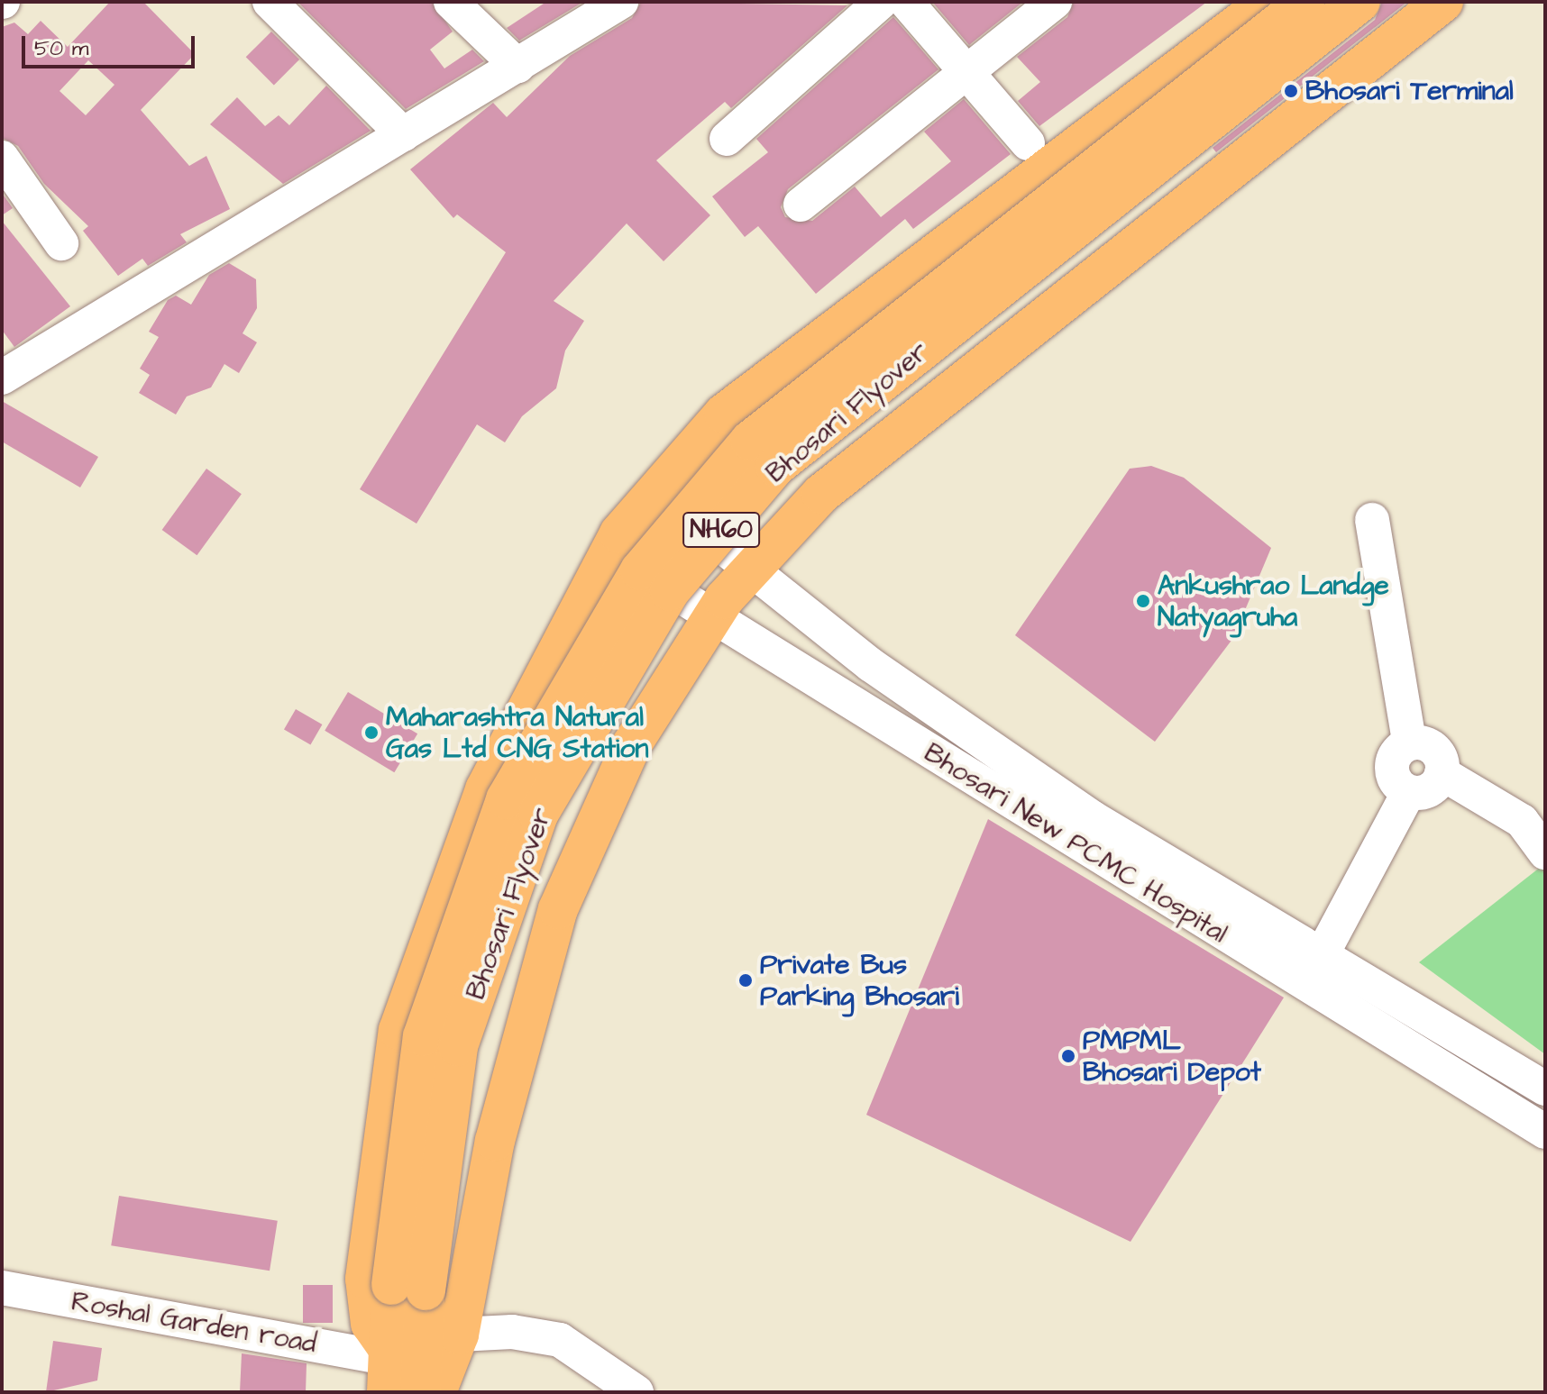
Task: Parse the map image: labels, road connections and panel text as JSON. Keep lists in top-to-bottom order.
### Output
{
  "streets": {
    "main road": ["Bhosari Flyover", "NH60"],
    "street": ["Bhosari New PCMC Hospital", "Roshal Garden road"]
  },
  "crossings": [
    ["Bhosari Flyover", "NH60"],
    ["NH60", "Roshal Garden road"]
  ],
  "places": [
    "Bhosari Terminal",
    "Ankushrao Landge Natyagruha",
    "Maharashtra Natural Gas Ltd CNG Station",
    "Private Bus Parking Bhosari",
    "PMPML Bhosari Depot"
  ],
  "scale_bar": "50 m"
}
